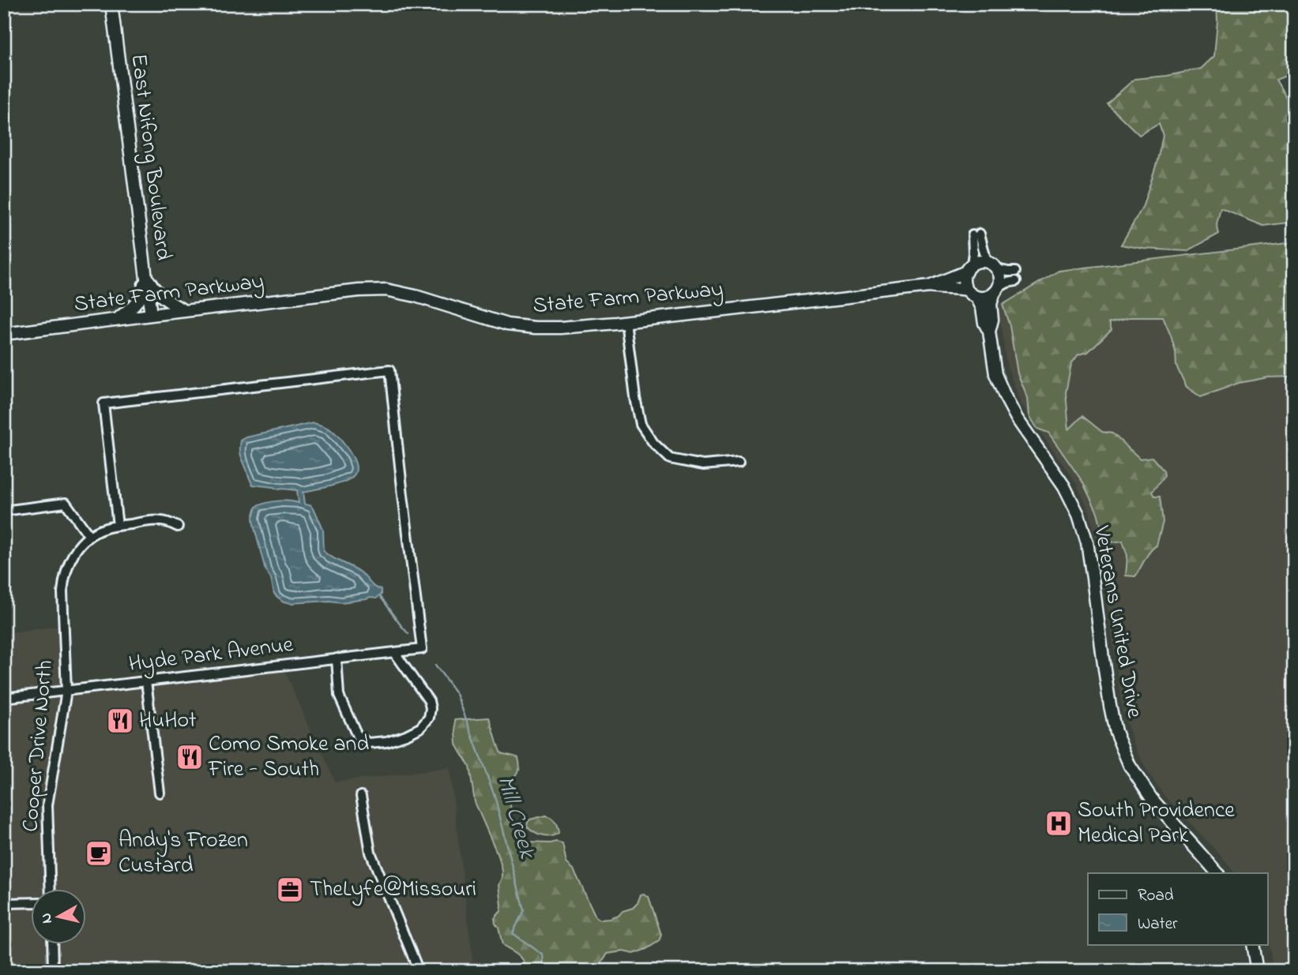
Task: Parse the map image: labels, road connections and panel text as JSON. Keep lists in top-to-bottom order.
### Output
{
  "streets": {
    "street": [
      "East Nifong Boulevard",
      "State Farm Parkway",
      "Veterans United Drive",
      "Hyde Park Avenue",
      "Cooper Drive North"
    ]
  },
  "crossings": [
    ["East Nifong Boulevard", "State Farm Parkway"],
    ["State Farm Parkway", "Veterans United Drive"],
    ["Hyde Park Avenue", "Cooper Drive North"]
  ],
  "water": ["Mill Creek"],
  "places": {
    "restaurant": ["HuHot", "Como Smoke and Fire - South"],
    "hospital": ["South Providence Medical Park"],
    "cafe": ["Andy's Frozen Custard"],
    "office": ["TheLyfe@Missouri"]
  },
  "legend": ["Road", "Water"],
  "north": "left"
}
